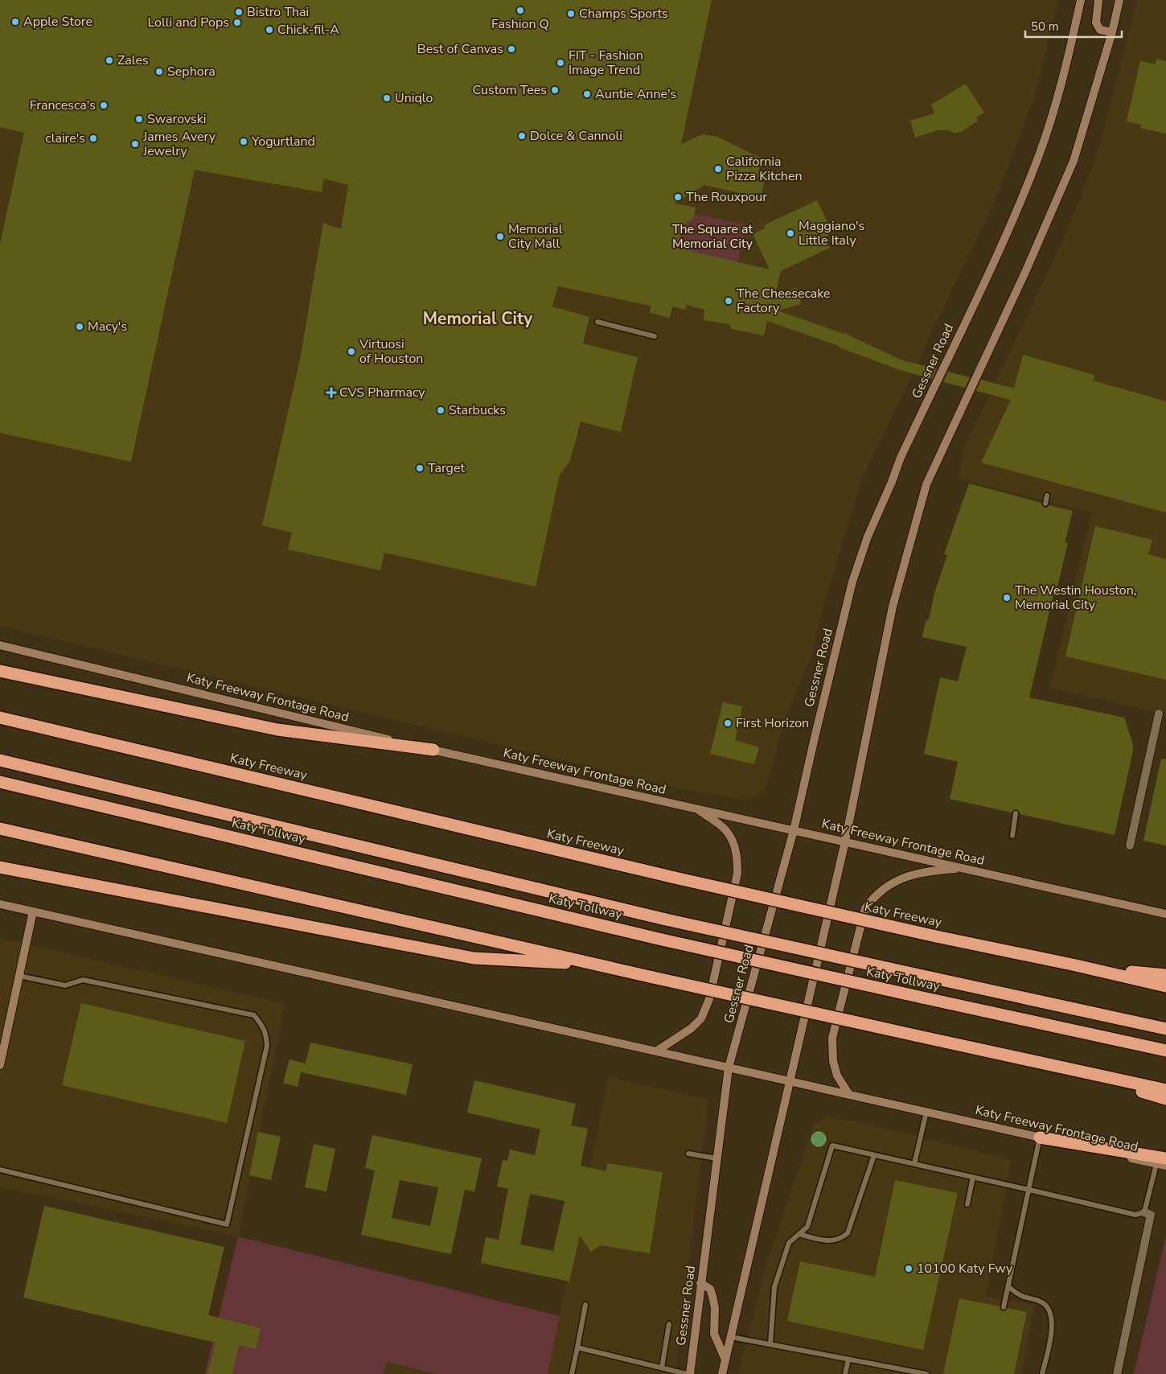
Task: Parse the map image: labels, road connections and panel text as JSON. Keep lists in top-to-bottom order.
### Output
{
  "streets": {
    "highway": ["Katy Freeway", "Katy Tollway"],
    "main road": ["Gessner Road", "Katy Freeway Frontage Road"]
  },
  "crossings": [
    ["Gessner Road", "Katy Freeway Frontage Road"]
  ],
  "districts": ["Memorial City"],
  "parks": ["The Square at Memorial City"],
  "places": {
    "other": [
      "Fashion Q",
      "Bistro Thai",
      "Champs Sports",
      "Apple Store",
      "Lolli and Pops",
      "Chick-fil-A",
      "Best of Canvas",
      "Zales",
      "FIT - Fashion Image Trend",
      "Sephora",
      "Custom Tees",
      "Auntie Anne's",
      "Uniqlo",
      "Francesca's",
      "Swarovski",
      "Dolce & Cannoli",
      "claire's",
      "Yogurtland",
      "James Avery Jewelry",
      "California Pizza Kitchen",
      "The Rouxpour",
      "Maggiano's Little Italy",
      "Memorial City Mall",
      "The Cheesecake Factory",
      "Macy's",
      "Virtuosi of Houston",
      "Starbucks",
      "Target",
      "The Westin Houston, Memorial City",
      "First Horizon",
      "10100 Katy Fwy"
    ],
    "health": ["CVS Pharmacy"]
  },
  "scale_bar": "50 m"
}
